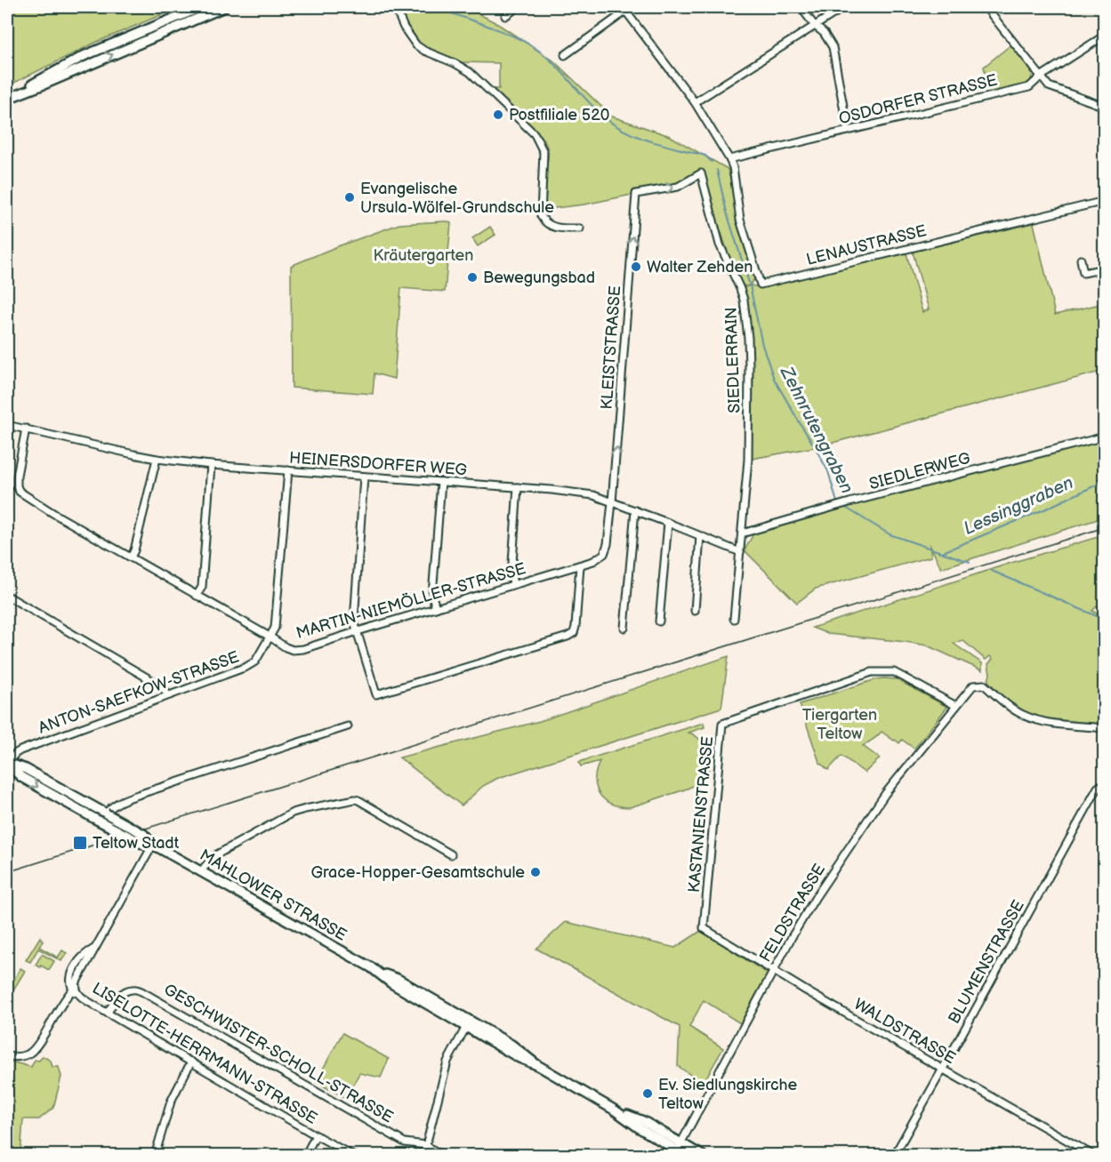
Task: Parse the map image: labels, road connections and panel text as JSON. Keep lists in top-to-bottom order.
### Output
{
  "streets": {
    "main road": ["MAHLOWER STRASSE"],
    "street": [
      "OSDORFER STRASSE",
      "LENAUSTRASSE",
      "KLEISTSTRASSE",
      "SIEDLERRAIN",
      "HEINERSDORFER WEG",
      "SIEDLERWEG",
      "MARTIN-NIEMÖLLER-STRASSE",
      "ANTON-SAEFKOW-STRASSE",
      "KASTANIENSTRASSE",
      "FELDSTRASSE",
      "BLUMENSTRASSE",
      "WALDSTRASSE",
      "LISELOTTE-HERRMANN-STRASSE",
      "GESCHWISTER-SCHOLL-STRASSE"
    ]
  },
  "crossings": [
    ["OSDORFER STRASSE", "LENAUSTRASSE"],
    ["KLEISTSTRASSE", "SIEDLERRAIN"],
    ["KLEISTSTRASSE", "HEINERSDORFER WEG"],
    ["KLEISTSTRASSE", "MARTIN-NIEMÖLLER-STRASSE"],
    ["SIEDLERRAIN", "HEINERSDORFER WEG"],
    ["SIEDLERRAIN", "SIEDLERWEG"],
    ["HEINERSDORFER WEG", "MARTIN-NIEMÖLLER-STRASSE"],
    ["HEINERSDORFER WEG", "ANTON-SAEFKOW-STRASSE"],
    ["MARTIN-NIEMÖLLER-STRASSE", "ANTON-SAEFKOW-STRASSE"],
    ["KASTANIENSTRASSE", "FELDSTRASSE"],
    ["KASTANIENSTRASSE", "WALDSTRASSE"],
    ["MAHLOWER STRASSE", "FELDSTRASSE"],
    ["MAHLOWER STRASSE", "LISELOTTE-HERRMANN-STRASSE"],
    ["FELDSTRASSE", "WALDSTRASSE"],
    ["BLUMENSTRASSE", "WALDSTRASSE"],
    ["LISELOTTE-HERRMANN-STRASSE", "GESCHWISTER-SCHOLL-STRASSE"]
  ],
  "one_way": ["KLEISTSTRASSE"],
  "water": ["Zehnrutengraben", "Lessinggraben"],
  "parks": ["Kräutergarten", "Tiergarten Teltow"],
  "places": {
    "other": [
      "Postfiliale 520",
      "Evangelische Ursula-Wölfel-Grundschule",
      "Walter Zehden",
      "Bewegungsbad",
      "Grace-Hopper-Gesamtschule",
      "Ev. Siedlungskirche Teltow"
    ],
    "transit": ["Teltow Stadt"]
  }
}
